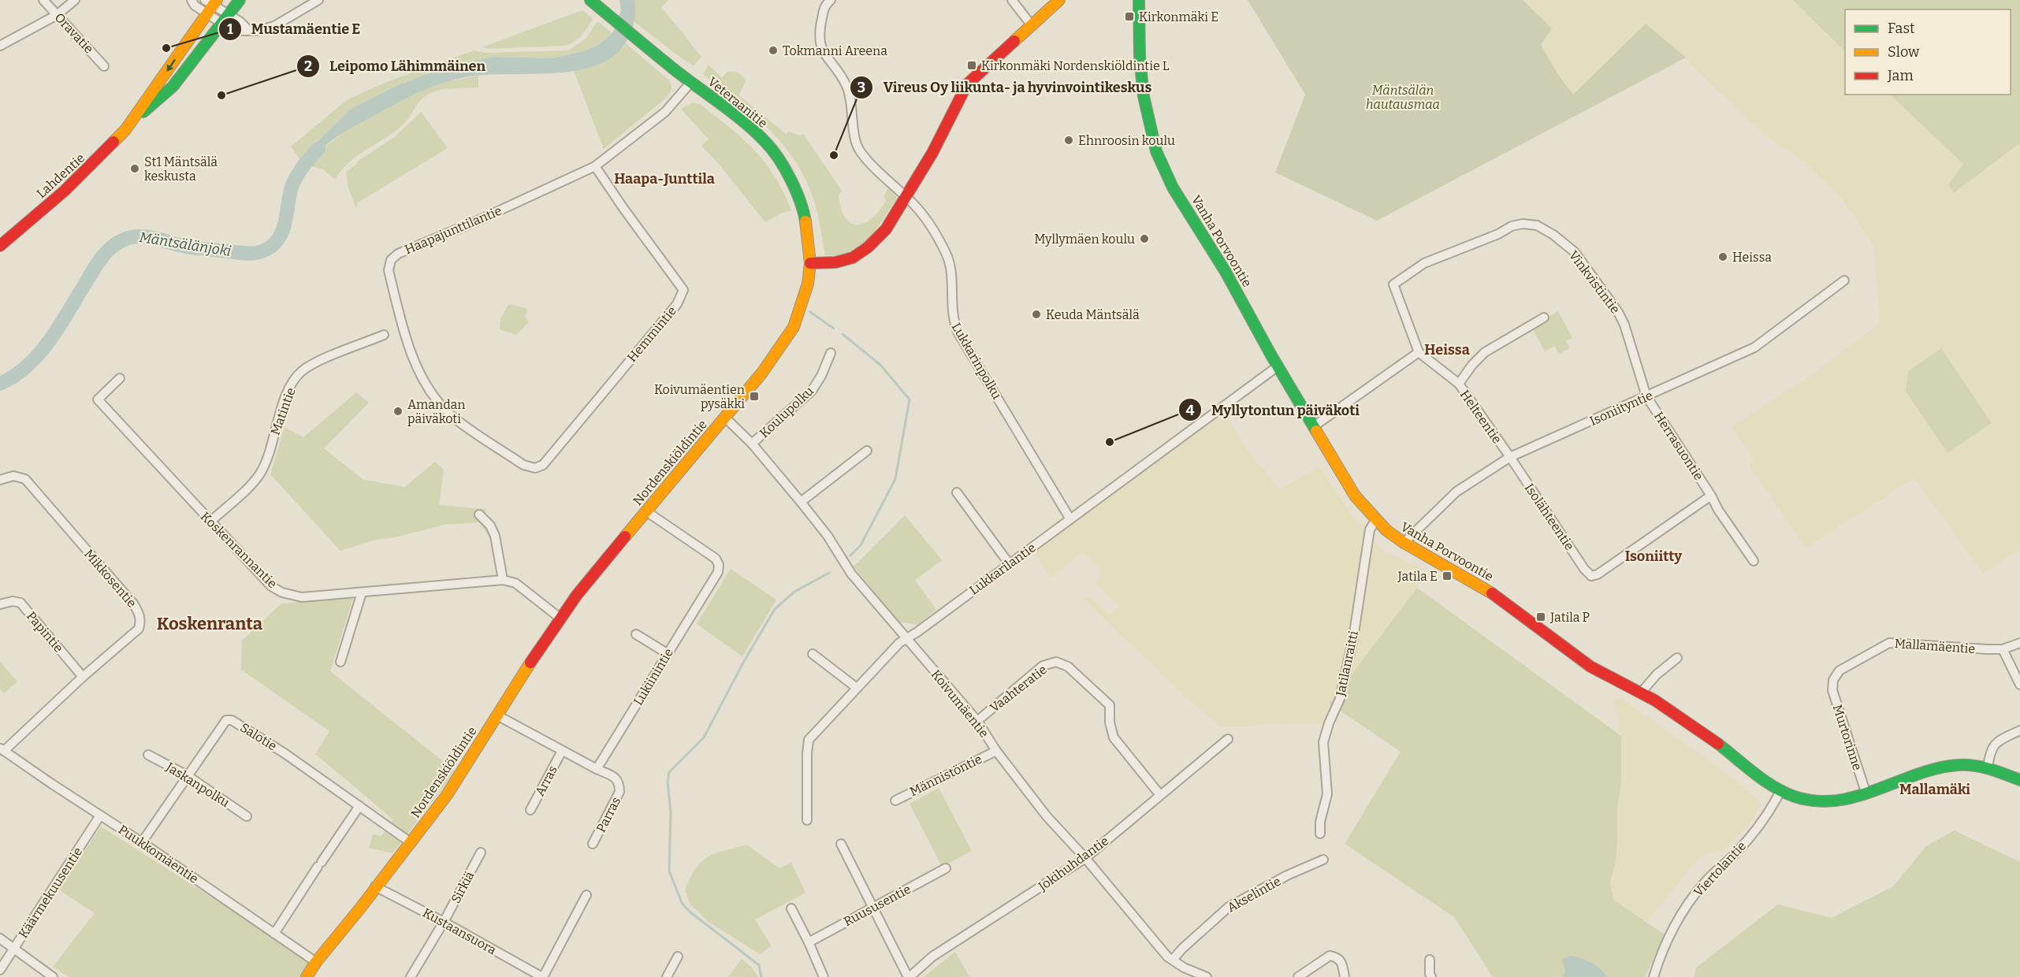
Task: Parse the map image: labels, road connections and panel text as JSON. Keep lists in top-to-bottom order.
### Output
{
  "streets": {
    "main road": [
      "Veteraanitie",
      "Lahdentie",
      "Vanha Porvoontie",
      "Nordenskiöldintie"
    ],
    "street": [
      "Oravatie",
      "Haapajunttilantie",
      "Vinkvistintie",
      "Hemmintie",
      "Lukkarinpolku",
      "Isoniityntie",
      "Matintie",
      "Koulupolku",
      "Helteentie",
      "Herrasuontie",
      "Isolähteentie",
      "Koskenrannantie",
      "Lukkarilantie",
      "Mikkosentie",
      "Papintie",
      "Mallamäentie",
      "Jatilanraitti",
      "Lukiinintie",
      "Vaahteratie",
      "Koivumäentie",
      "Salotie",
      "Murtorinne",
      "Männistöntie",
      "Arras",
      "Jaskanpolku",
      "Parras",
      "Puukkomäentie",
      "Jokihuhdantie",
      "Viertolantie",
      "Sirkiä",
      "Käärmekuusentie",
      "Akselintie",
      "Ruususentie",
      "Kustaansuora"
    ]
  },
  "crossings": [
    ["Veteraanitie", "Haapajunttilantie"],
    ["Veteraanitie", "Nordenskiöldintie"],
    ["Haapajunttilantie", "Hemmintie"],
    ["Vanha Porvoontie", "Isoniityntie"],
    ["Vanha Porvoontie", "Lukkarilantie"],
    ["Vanha Porvoontie", "Jatilanraitti"],
    ["Vanha Porvoontie", "Murtorinne"],
    ["Vanha Porvoontie", "Viertolantie"],
    ["Vinkvistintie", "Isoniityntie"],
    ["Vinkvistintie", "Helteentie"],
    ["Vinkvistintie", "Herrasuontie"],
    ["Lukkarinpolku", "Lukkarilantie"],
    ["Isoniityntie", "Helteentie"],
    ["Isoniityntie", "Herrasuontie"],
    ["Isoniityntie", "Isolähteentie"],
    ["Matintie", "Koskenrannantie"],
    ["Koulupolku", "Koivumäentie"],
    ["Helteentie", "Isolähteentie"],
    ["Herrasuontie", "Isolähteentie"],
    ["Nordenskiöldintie", "Koskenrannantie"],
    ["Nordenskiöldintie", "Lukiinintie"],
    ["Nordenskiöldintie", "Koivumäentie"],
    ["Nordenskiöldintie", "Salotie"],
    ["Nordenskiöldintie", "Puukkomäentie"],
    ["Nordenskiöldintie", "Kustaansuora"],
    ["Lukkarilantie", "Koivumäentie"],
    ["Mikkosentie", "Papintie"],
    ["Mikkosentie", "Puukkomäentie"],
    ["Mallamäentie", "Murtorinne"],
    ["Lukiinintie", "Parras"],
    ["Vaahteratie", "Koivumäentie"],
    ["Vaahteratie", "Jokihuhdantie"],
    ["Koivumäentie", "Männistöntie"],
    ["Koivumäentie", "Jokihuhdantie"],
    ["Koivumäentie", "Akselintie"],
    ["Salotie", "Jaskanpolku"],
    ["Salotie", "Puukkomäentie"],
    ["Puukkomäentie", "Käärmekuusentie"],
    ["Sirkiä", "Kustaansuora"]
  ],
  "districts": [
    "Haapa-Junttila",
    "Heissa",
    "Isoniitty",
    "Koskenranta",
    "Mallamäki"
  ],
  "water": ["Mäntsälänjoki"],
  "parks": ["Mäntsälän hautausmaa"],
  "places": {
    "transit": [
      "Kirkonmäki E",
      "Kirkonmäki Nordenskiöldintie L",
      "Koivumäentien pysäkki",
      "Jatila E",
      "Jatila P"
    ],
    "other": [
      "Mustamäentie E",
      "Tokmanni Areena",
      "Leipomo Lähimmäinen",
      "Ehnroosin koulu",
      "Vireus Oy liikunta- ja hyvinvointikeskus",
      "St1 Mäntsälä keskusta",
      "Myllymäen koulu",
      "Heissa",
      "Keuda Mäntsälä",
      "Amandan päiväkoti",
      "Myllytontun päiväkoti"
    ]
  },
  "legend": ["Fast", "Slow", "Jam"]
}
